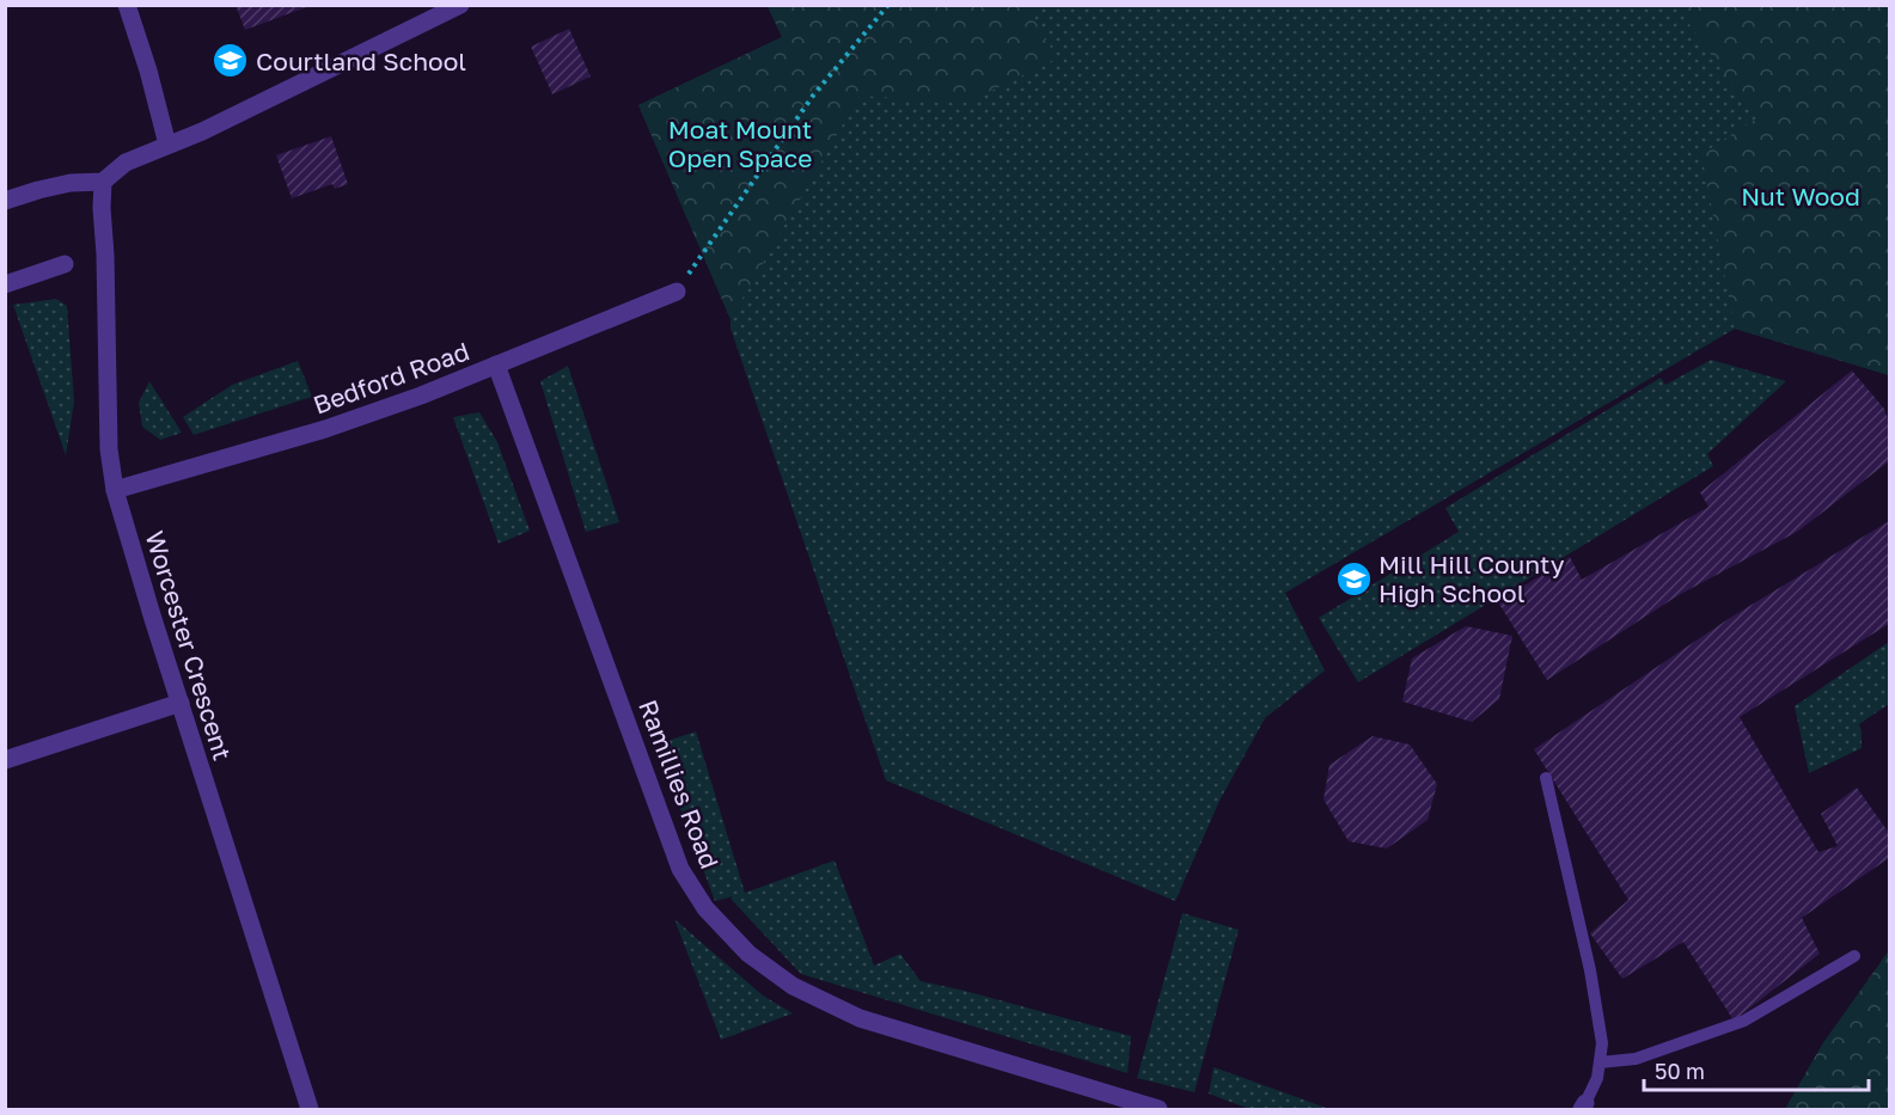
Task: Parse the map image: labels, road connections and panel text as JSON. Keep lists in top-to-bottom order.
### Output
{
  "streets": {
    "street": ["Bedford Road", "Worcester Crescent", "Ramillies Road"]
  },
  "crossings": [
    ["Bedford Road", "Worcester Crescent"],
    ["Bedford Road", "Ramillies Road"]
  ],
  "parks": ["Moat Mount Open Space", "Nut Wood"],
  "places": {
    "school or university": ["Courtland School", "Mill Hill County High School"]
  },
  "scale_bar": "50 m"
}
